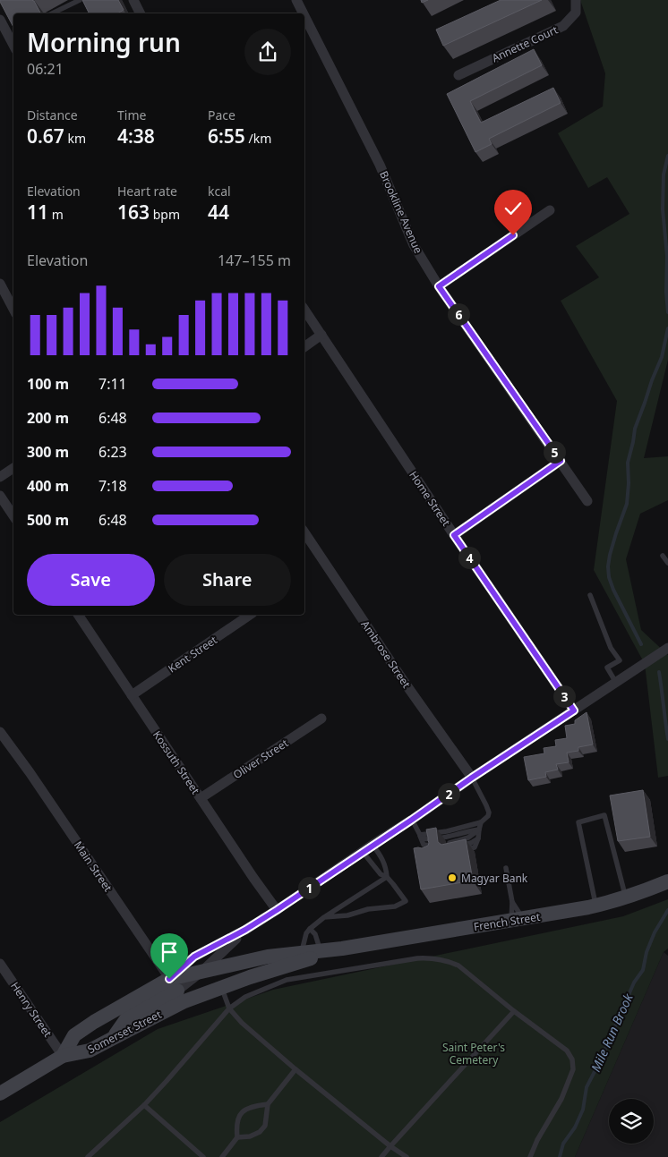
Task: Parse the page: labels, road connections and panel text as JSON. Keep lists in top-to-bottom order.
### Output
{
  "streets": {
    "main road": ["French Street", "Somerset Street"],
    "street": [
      "Annette Court",
      "Brookline Avenue",
      "Home Street",
      "Kent Street",
      "Ambrose Street",
      "Oliver Street",
      "Kossuth Street",
      "Main Street",
      "Henry Street"
    ]
  },
  "crossings": [
    ["Home Street", "Somerset Street"],
    ["Kent Street", "Kossuth Street"],
    ["Ambrose Street", "Somerset Street"],
    ["Oliver Street", "Kossuth Street"],
    ["Kossuth Street", "Somerset Street"],
    ["Main Street", "French Street"],
    ["Main Street", "Somerset Street"],
    ["French Street", "Somerset Street"],
    ["Henry Street", "Somerset Street"]
  ],
  "water": ["Mile Run Brook"],
  "parks": ["Saint Peter's Cemetery"],
  "places": ["Magyar Bank"],
  "page": {
    "heading": ["Morning run", "06:21"],
    "stats": [
      ["Distance", "0.67 km"],
      ["Time", "4:38"],
      ["Pace", "6:55 /km"],
      ["Elevation", "11 m"],
      ["Heart rate", "163 bpm"],
      ["kcal", "44"]
    ],
    "chart": ["Elevation", "147–155 m"],
    "pins": [
      "6",
      "5",
      "4",
      "3",
      "2",
      "1"
    ],
    "list": [
      {
        "name": "100 m",
        "note": "7:11"
      },
      {
        "name": "200 m",
        "note": "6:48"
      },
      {
        "name": "300 m",
        "note": "6:23"
      },
      {
        "name": "400 m",
        "note": "7:18"
      },
      {
        "name": "500 m",
        "note": "6:48"
      }
    ],
    "buttons": ["Save", "Share"]
  }
}
